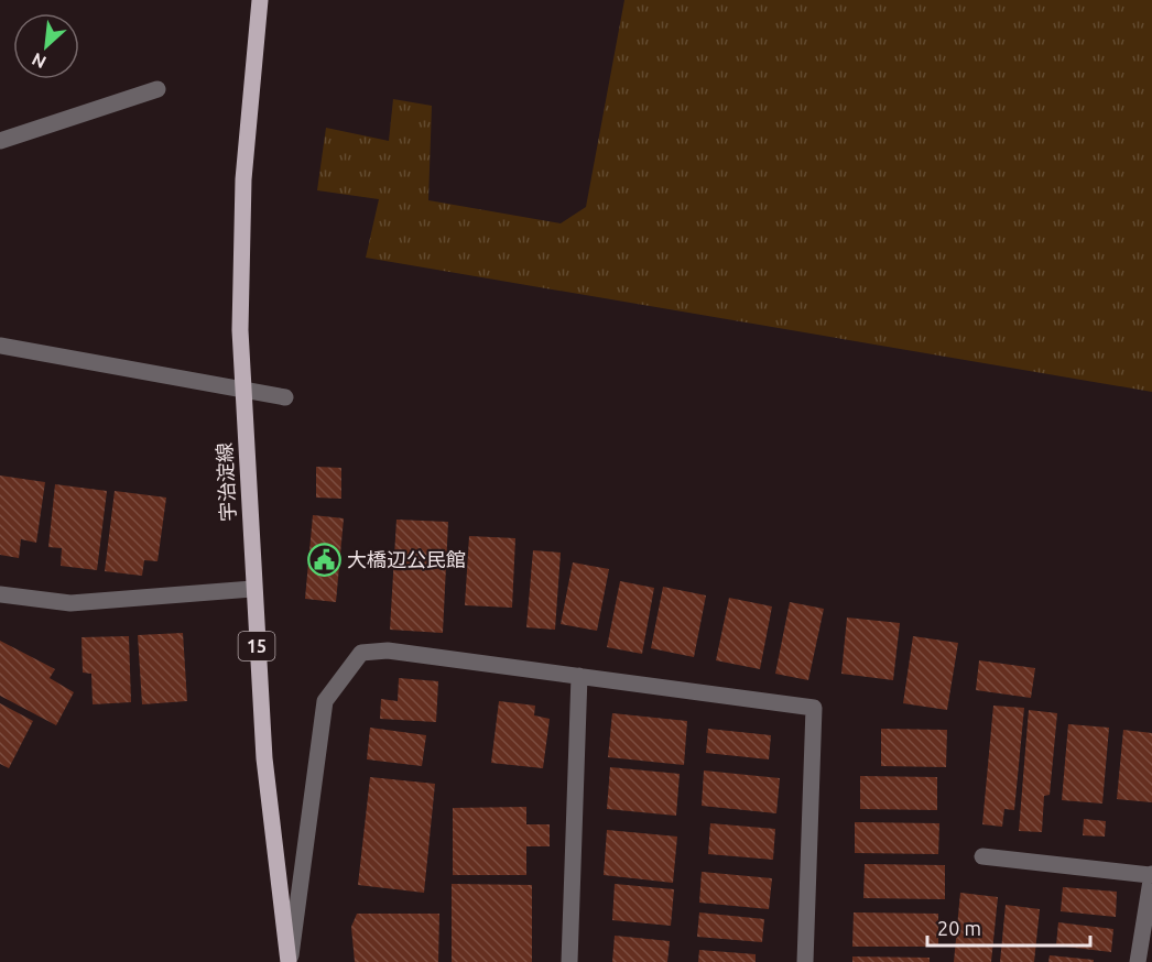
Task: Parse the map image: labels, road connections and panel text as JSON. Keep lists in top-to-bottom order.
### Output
{
  "streets": {
    "main road": ["宇治淀線", "15"]
  },
  "places": {
    "public building": ["大橋辺公民館"]
  },
  "scale_bar": "20 m",
  "north": "bottom left"
}
